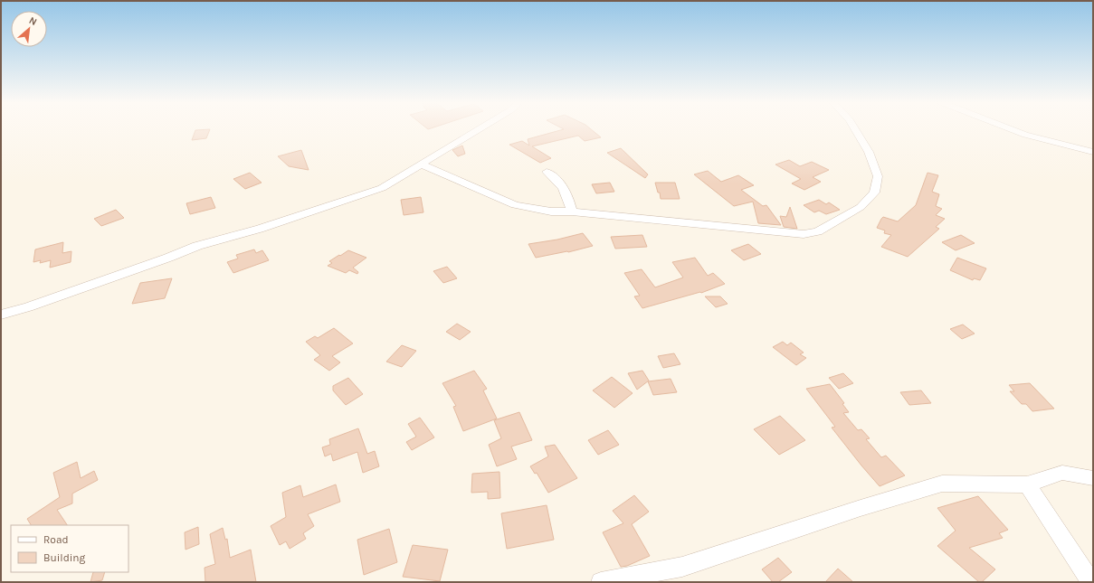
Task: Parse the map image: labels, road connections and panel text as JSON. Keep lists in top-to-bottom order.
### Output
{
  "legend": ["Road", "Building"],
  "north": "top right"
}
